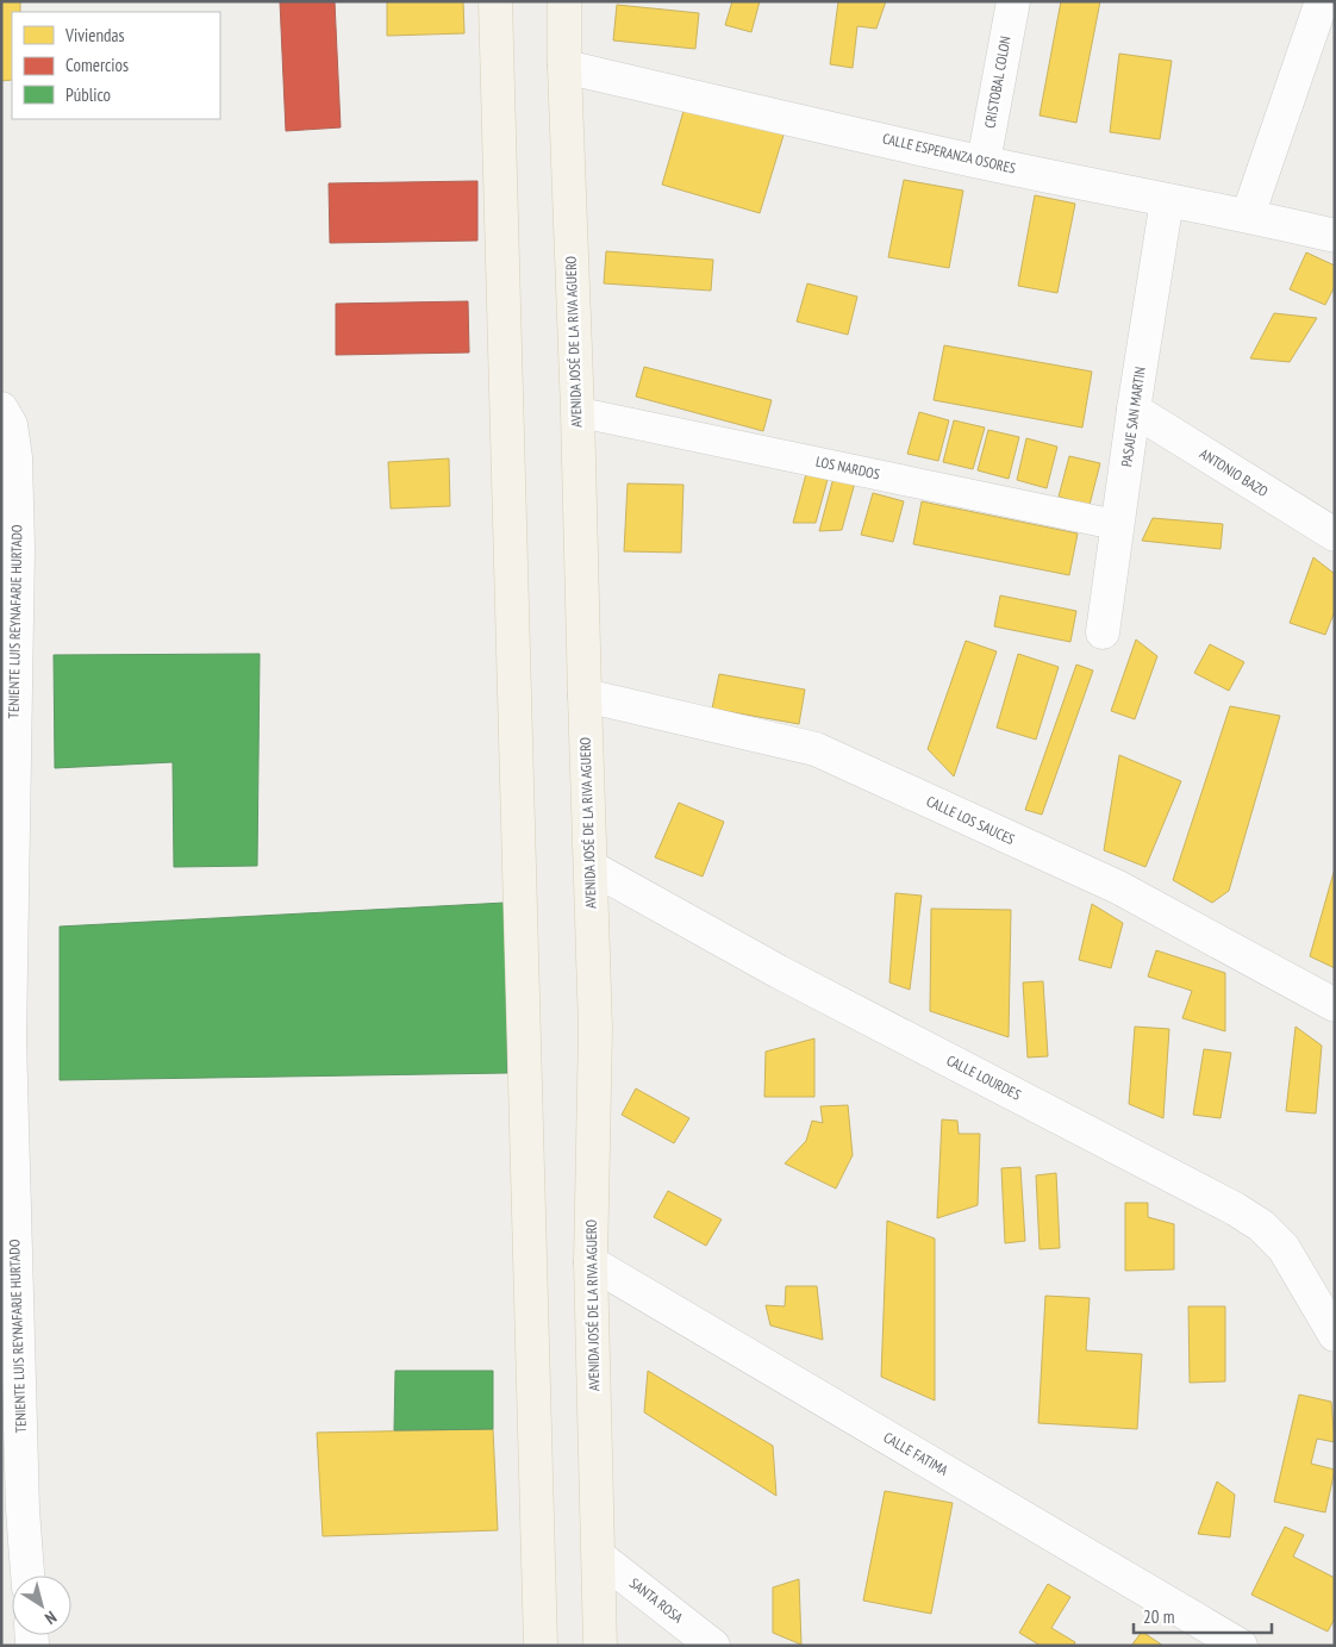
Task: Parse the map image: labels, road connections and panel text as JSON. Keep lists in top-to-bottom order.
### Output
{
  "streets": {
    "main road": ["AVENIDA JOSÉ DE LA RIVA AGUERO"],
    "street": [
      "CRISTOBAL COLON",
      "CALLE ESPERANZA OSORES",
      "PASAJE SAN MARTIN",
      "LOS NARDOS",
      "ANTONIO BAZO",
      "TENIENTE LUIS REYNAFARJE HURTADO",
      "CALLE LOS SAUCES",
      "CALLE LOURDES",
      "CALLE FATIMA",
      "SANTA ROSA"
    ]
  },
  "crossings": [
    ["CRISTOBAL COLON", "CALLE ESPERANZA OSORES"],
    ["CALLE ESPERANZA OSORES", "AVENIDA JOSÉ DE LA RIVA AGUERO"],
    ["CALLE ESPERANZA OSORES", "PASAJE SAN MARTIN"],
    ["AVENIDA JOSÉ DE LA RIVA AGUERO", "LOS NARDOS"],
    ["AVENIDA JOSÉ DE LA RIVA AGUERO", "CALLE LOS SAUCES"],
    ["AVENIDA JOSÉ DE LA RIVA AGUERO", "CALLE LOURDES"],
    ["AVENIDA JOSÉ DE LA RIVA AGUERO", "CALLE FATIMA"],
    ["AVENIDA JOSÉ DE LA RIVA AGUERO", "SANTA ROSA"],
    ["PASAJE SAN MARTIN", "LOS NARDOS"],
    ["PASAJE SAN MARTIN", "ANTONIO BAZO"]
  ],
  "legend": ["Viviendas", "Comercios", "Público"],
  "scale_bar": "20 m",
  "north": "bottom right"
}
